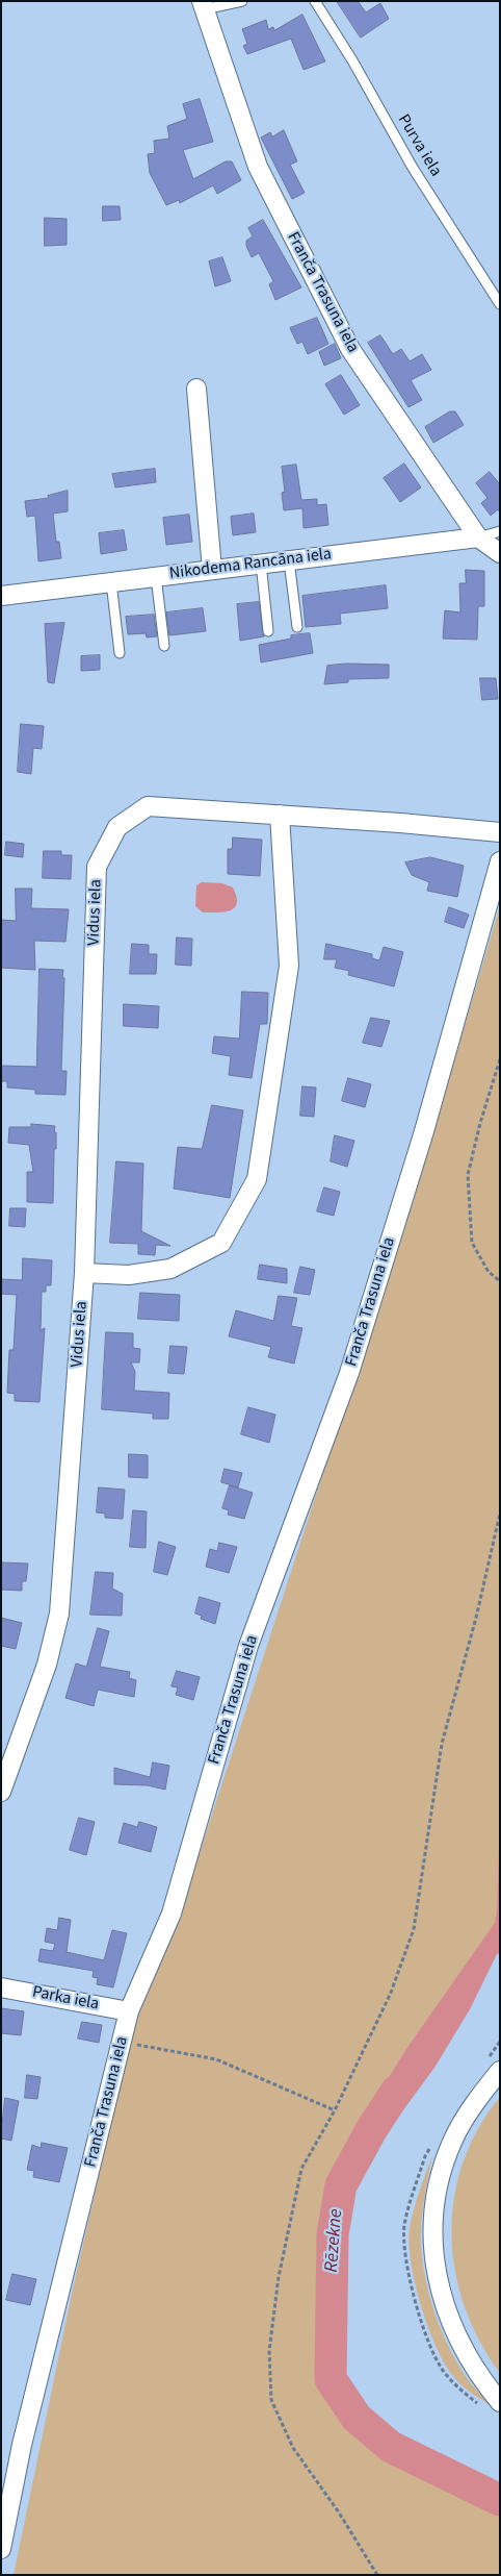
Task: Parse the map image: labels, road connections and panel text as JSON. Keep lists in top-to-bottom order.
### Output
{
  "streets": {
    "street": [
      "Franča Trasuna iela",
      "Nikodema Rancāna iela",
      "Vidus iela",
      "Parka iela"
    ],
    "lane": ["Purva iela"]
  },
  "crossings": [
    ["Franča Trasuna iela", "Nikodema Rancāna iela"],
    ["Franča Trasuna iela", "Parka iela"]
  ],
  "water": ["Rēzekne"]
}
